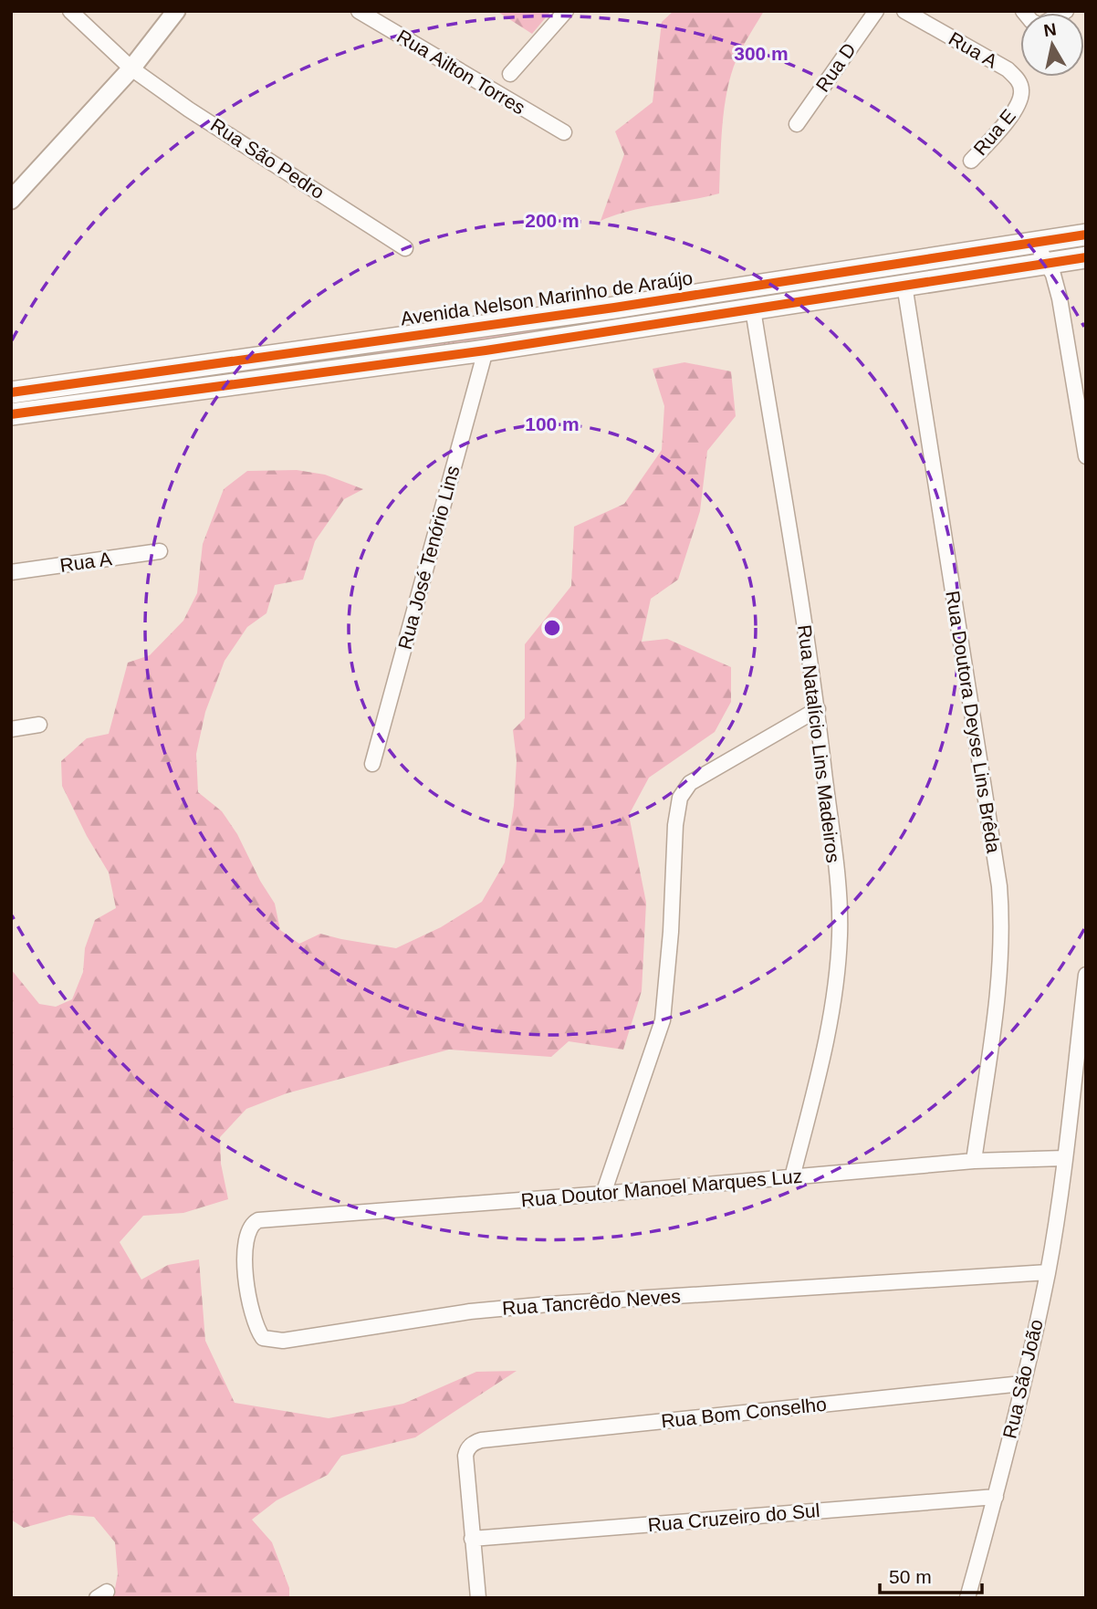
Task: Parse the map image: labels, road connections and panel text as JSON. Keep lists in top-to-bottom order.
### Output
{
  "streets": {
    "main road": ["Avenida Nelson Marinho de Araújo"],
    "street": [
      "Rua A",
      "Rua D",
      "Rua Ailton Torres",
      "Rua E",
      "Rua São Pedro",
      "Rua José Tenório Lins",
      "Rua Doutora Deyse Lins Brêda",
      "Rua Natalício Lins Madeiros",
      "Rua Doutor Manoel Marques Luz",
      "Rua Tancrêdo Neves",
      "Rua São João",
      "Rua Bom Conselho",
      "Rua Cruzeiro do Sul"
    ]
  },
  "crossings": [
    ["Rua A", "Rua E"],
    ["Rua Doutora Deyse Lins Brêda", "Rua Doutor Manoel Marques Luz"],
    ["Rua Natalício Lins Madeiros", "Rua Doutor Manoel Marques Luz"],
    ["Rua Doutor Manoel Marques Luz", "Rua Tancrêdo Neves"],
    ["Rua Doutor Manoel Marques Luz", "Rua São João"],
    ["Rua Tancrêdo Neves", "Rua São João"],
    ["Rua São João", "Rua Bom Conselho"],
    ["Rua São João", "Rua Cruzeiro do Sul"],
    ["Rua Bom Conselho", "Rua Cruzeiro do Sul"]
  ],
  "scale_bar": "50 m",
  "north": "top",
  "rings": ["300 m", "200 m", "100 m"]
}
